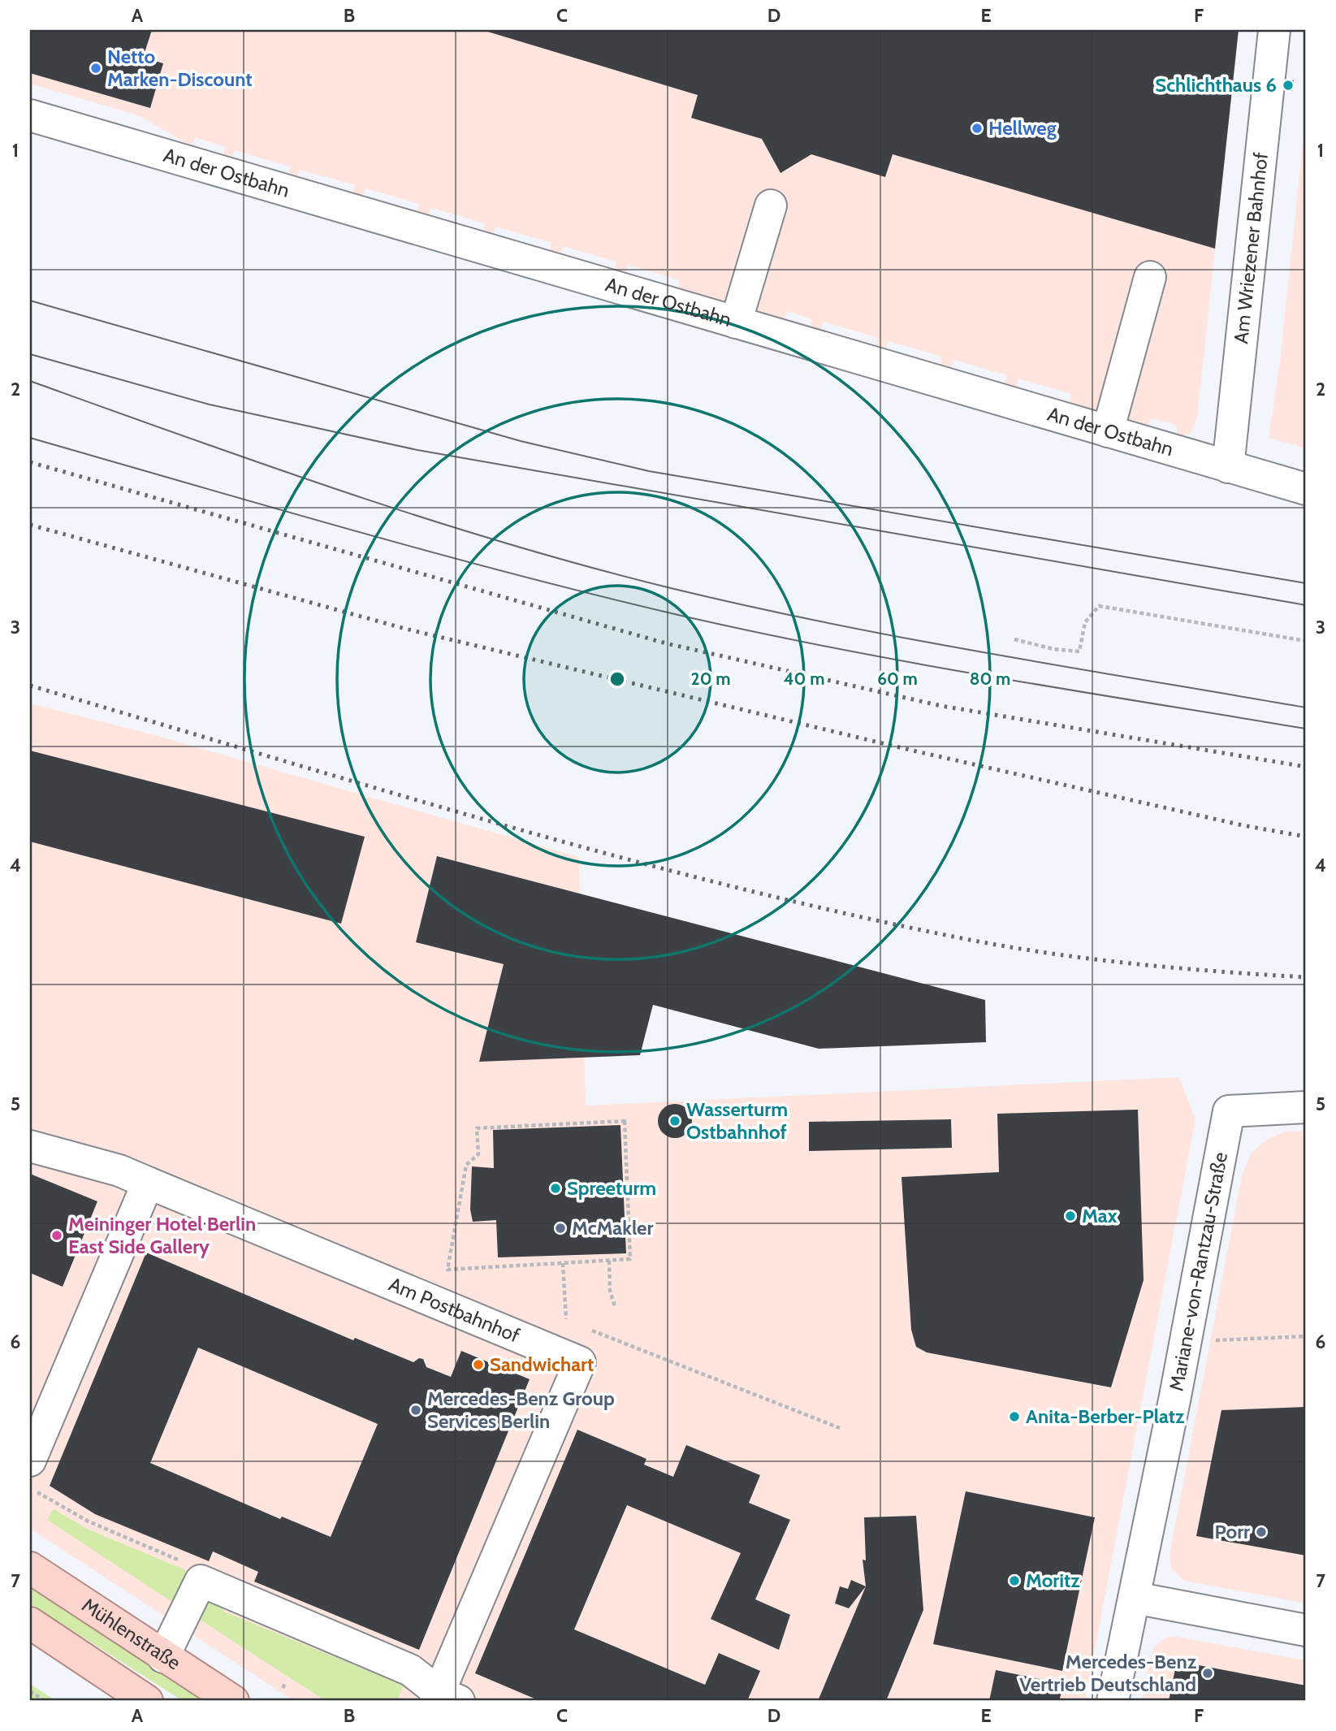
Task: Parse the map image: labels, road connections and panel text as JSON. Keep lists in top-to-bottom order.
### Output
{
  "streets": {
    "main road": ["Mühlenstraße"],
    "street": [
      "An der Ostbahn",
      "Am Wriezener Bahnhof",
      "Mariane-von-Rantzau-Straße",
      "Am Postbahnhof"
    ]
  },
  "crossings": [
    ["An der Ostbahn", "Am Wriezener Bahnhof"]
  ],
  "places": [
    "Netto Marken-Discount",
    "Schlichthaus 6",
    "Hellweg",
    "Wasserturm Ostbahnhof",
    "Spreeturm",
    "Max",
    "McMakler",
    "Meininger Hotel Berlin East Side Gallery",
    "Sandwichart",
    "Mercedes-Benz Group Services Berlin",
    "Anita-Berber-Platz",
    "Porr",
    "Moritz",
    "Mercedes-Benz Vertrieb Deutschland"
  ],
  "grid": {
    "columns": [
      "A",
      "B",
      "C",
      "D",
      "E",
      "F"
    ],
    "rows": [
      "1",
      "2",
      "3",
      "4",
      "5",
      "6",
      "7"
    ]
  },
  "rings": [
    "20 m",
    "40 m",
    "60 m",
    "80 m"
  ]
}
